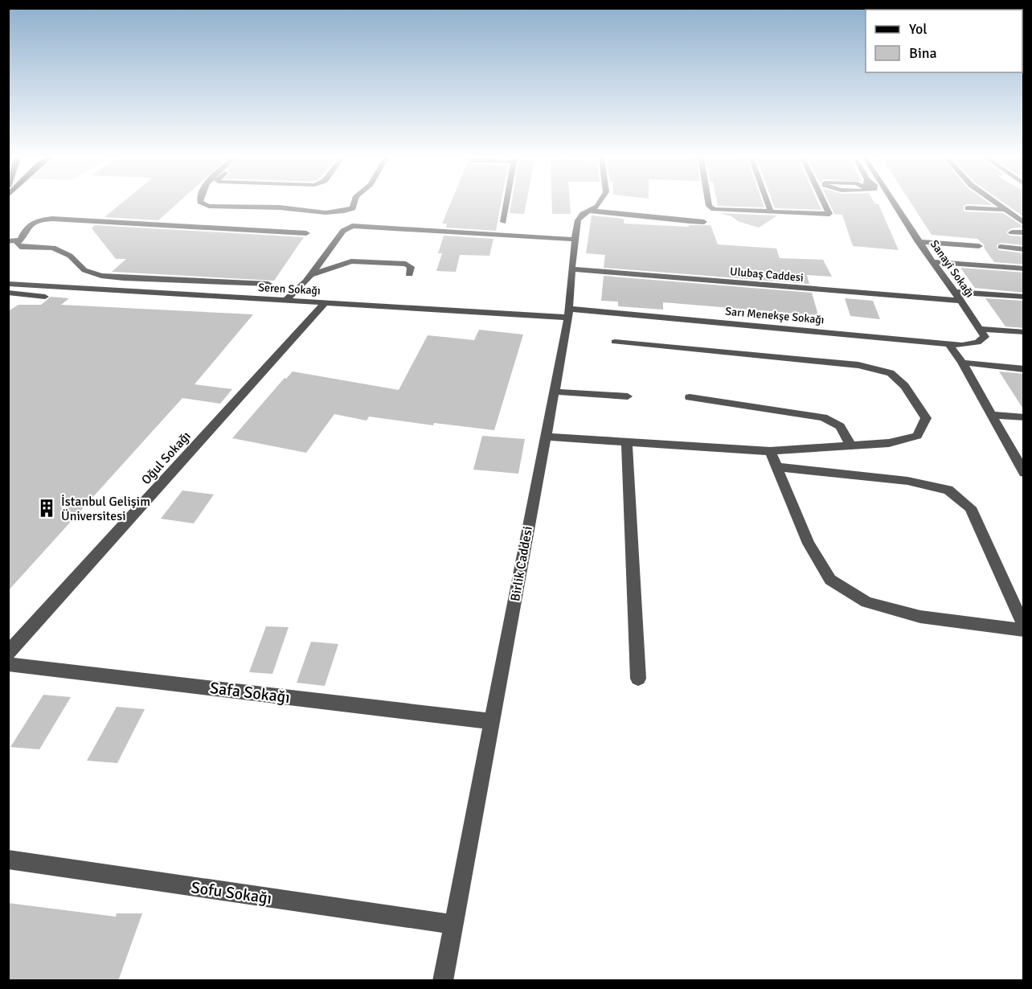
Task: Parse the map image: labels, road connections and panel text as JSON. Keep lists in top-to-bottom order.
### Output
{
  "streets": {
    "street": [
      "Sanayi Sokağı",
      "Ulubaş Caddesi",
      "Seren Sokağı",
      "Sarı Menekşe Sokağı",
      "Oğul Sokağı",
      "Birlik Caddesi",
      "Safa Sokağı",
      "Sofu Sokağı"
    ]
  },
  "crossings": [
    ["Sanayi Sokağı", "Ulubaş Caddesi"],
    ["Sanayi Sokağı", "Sarı Menekşe Sokağı"],
    ["Ulubaş Caddesi", "Birlik Caddesi"],
    ["Seren Sokağı", "Sarı Menekşe Sokağı"],
    ["Seren Sokağı", "Oğul Sokağı"],
    ["Seren Sokağı", "Birlik Caddesi"],
    ["Sarı Menekşe Sokağı", "Birlik Caddesi"],
    ["Birlik Caddesi", "Safa Sokağı"],
    ["Birlik Caddesi", "Sofu Sokağı"]
  ],
  "places": {
    "building": ["İstanbul Gelişim Üniversitesi"]
  },
  "legend": ["Yol", "Bina"]
}
